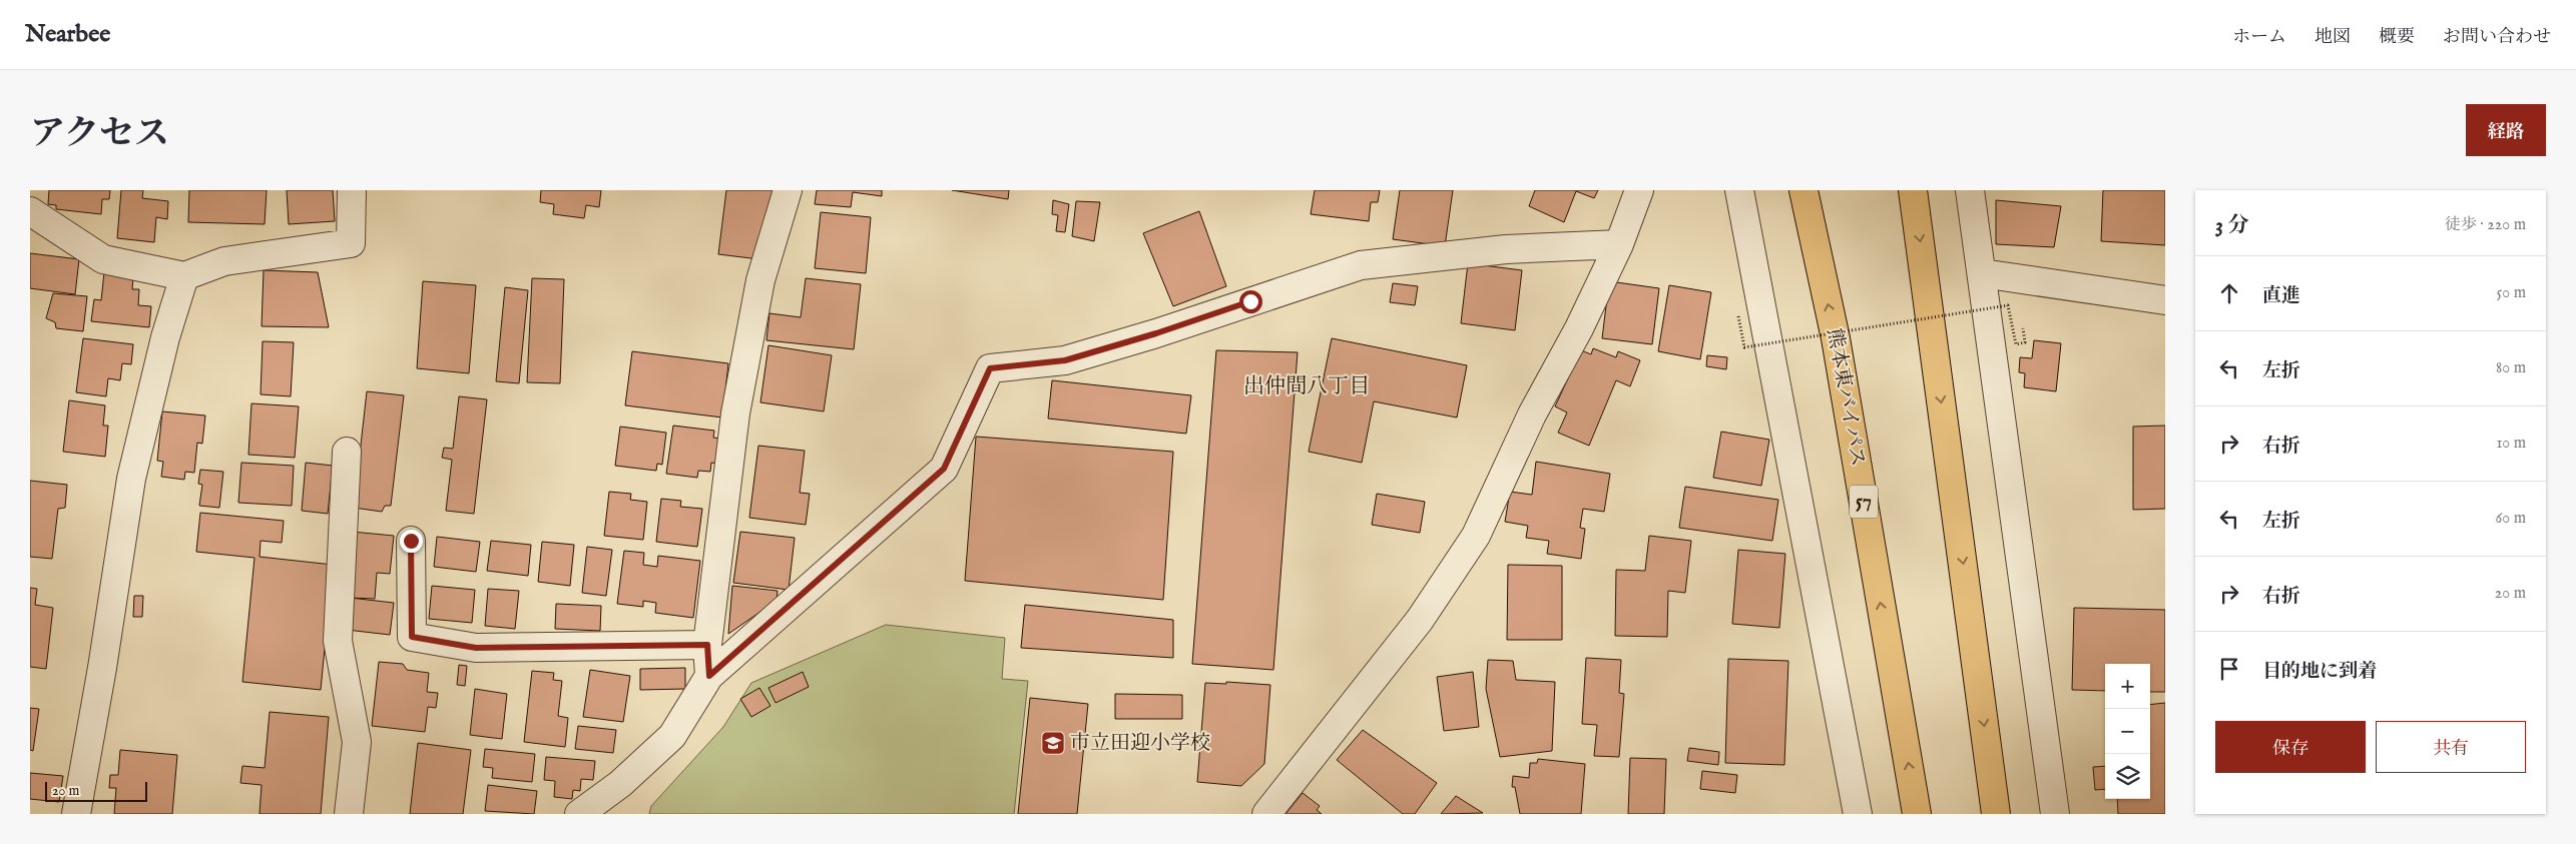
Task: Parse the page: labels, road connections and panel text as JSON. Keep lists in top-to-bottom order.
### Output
{
  "streets": {
    "highway": ["熊本東バイパス", "57"]
  },
  "districts": ["出仲間八丁目"],
  "places": {
    "school or university": ["市立田迎小学校"]
  },
  "scale_bar": "20 m",
  "page": {
    "header": "Nearbee",
    "nav": [
      "ホーム",
      "地図",
      "概要",
      "お問い合わせ"
    ],
    "title": "アクセス",
    "buttons": [
      "経路",
      ["保存", "共有"]
    ],
    "heading": ["3 分", "徒歩 · 220 m"],
    "list": [
      ["直進", "50 m"],
      ["左折", "80 m"],
      ["右折", "10 m"],
      ["左折", "60 m"],
      ["右折", "20 m"],
      "目的地に到着"
    ],
    "map_buttons": ["+", "−"],
    "scale": "20 m"
  }
}
